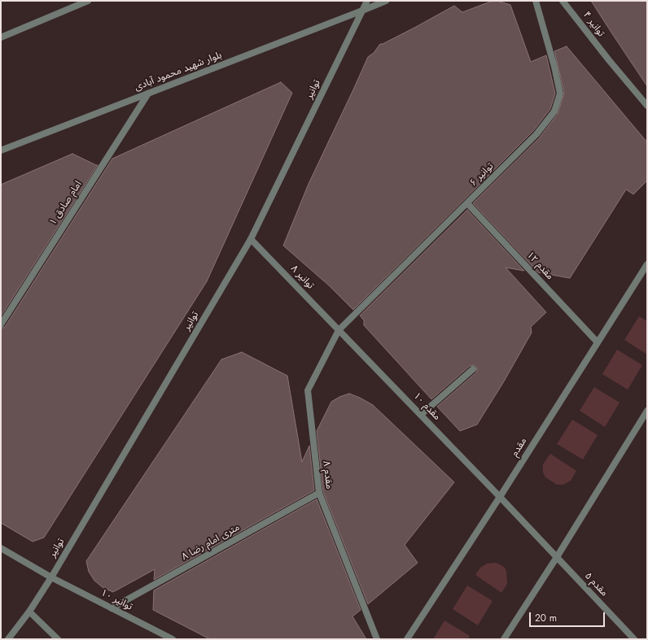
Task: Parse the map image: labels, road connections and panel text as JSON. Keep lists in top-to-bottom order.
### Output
{
  "streets": {
    "street": [
      "توانیر ۴",
      "بلوار شهید محمود آبادی",
      "توانیر",
      "توانیر ۶",
      "امام صادق ۱",
      "مقدم ۱۲",
      "توانیر ۸",
      "مقدم ۱۰",
      "مقدم",
      "مقدم ۸",
      "۸ متری امام رضا",
      "مقدم ۵",
      "توانیر ۱۰"
    ]
  },
  "crossings": [
    ["بلوار شهید محمود آبادی", "توانیر"],
    ["بلوار شهید محمود آبادی", "امام صادق ۱"],
    ["توانیر", "توانیر ۸"],
    ["توانیر", "توانیر ۱۰"],
    ["توانیر ۶", "مقدم ۱۲"],
    ["توانیر ۶", "توانیر ۸"],
    ["توانیر ۶", "مقدم ۱۰"],
    ["توانیر ۶", "مقدم ۸"],
    ["مقدم ۱۲", "مقدم"],
    ["توانیر ۸", "مقدم ۱۰"],
    ["توانیر ۸", "مقدم ۸"],
    ["مقدم ۱۰", "مقدم"],
    ["مقدم ۱۰", "مقدم ۸"],
    ["مقدم ۱۰", "مقدم ۵"],
    ["مقدم ۸", "۸ متری امام رضا"],
    ["۸ متری امام رضا", "توانیر ۱۰"]
  ],
  "scale_bar": "20 m"
}
